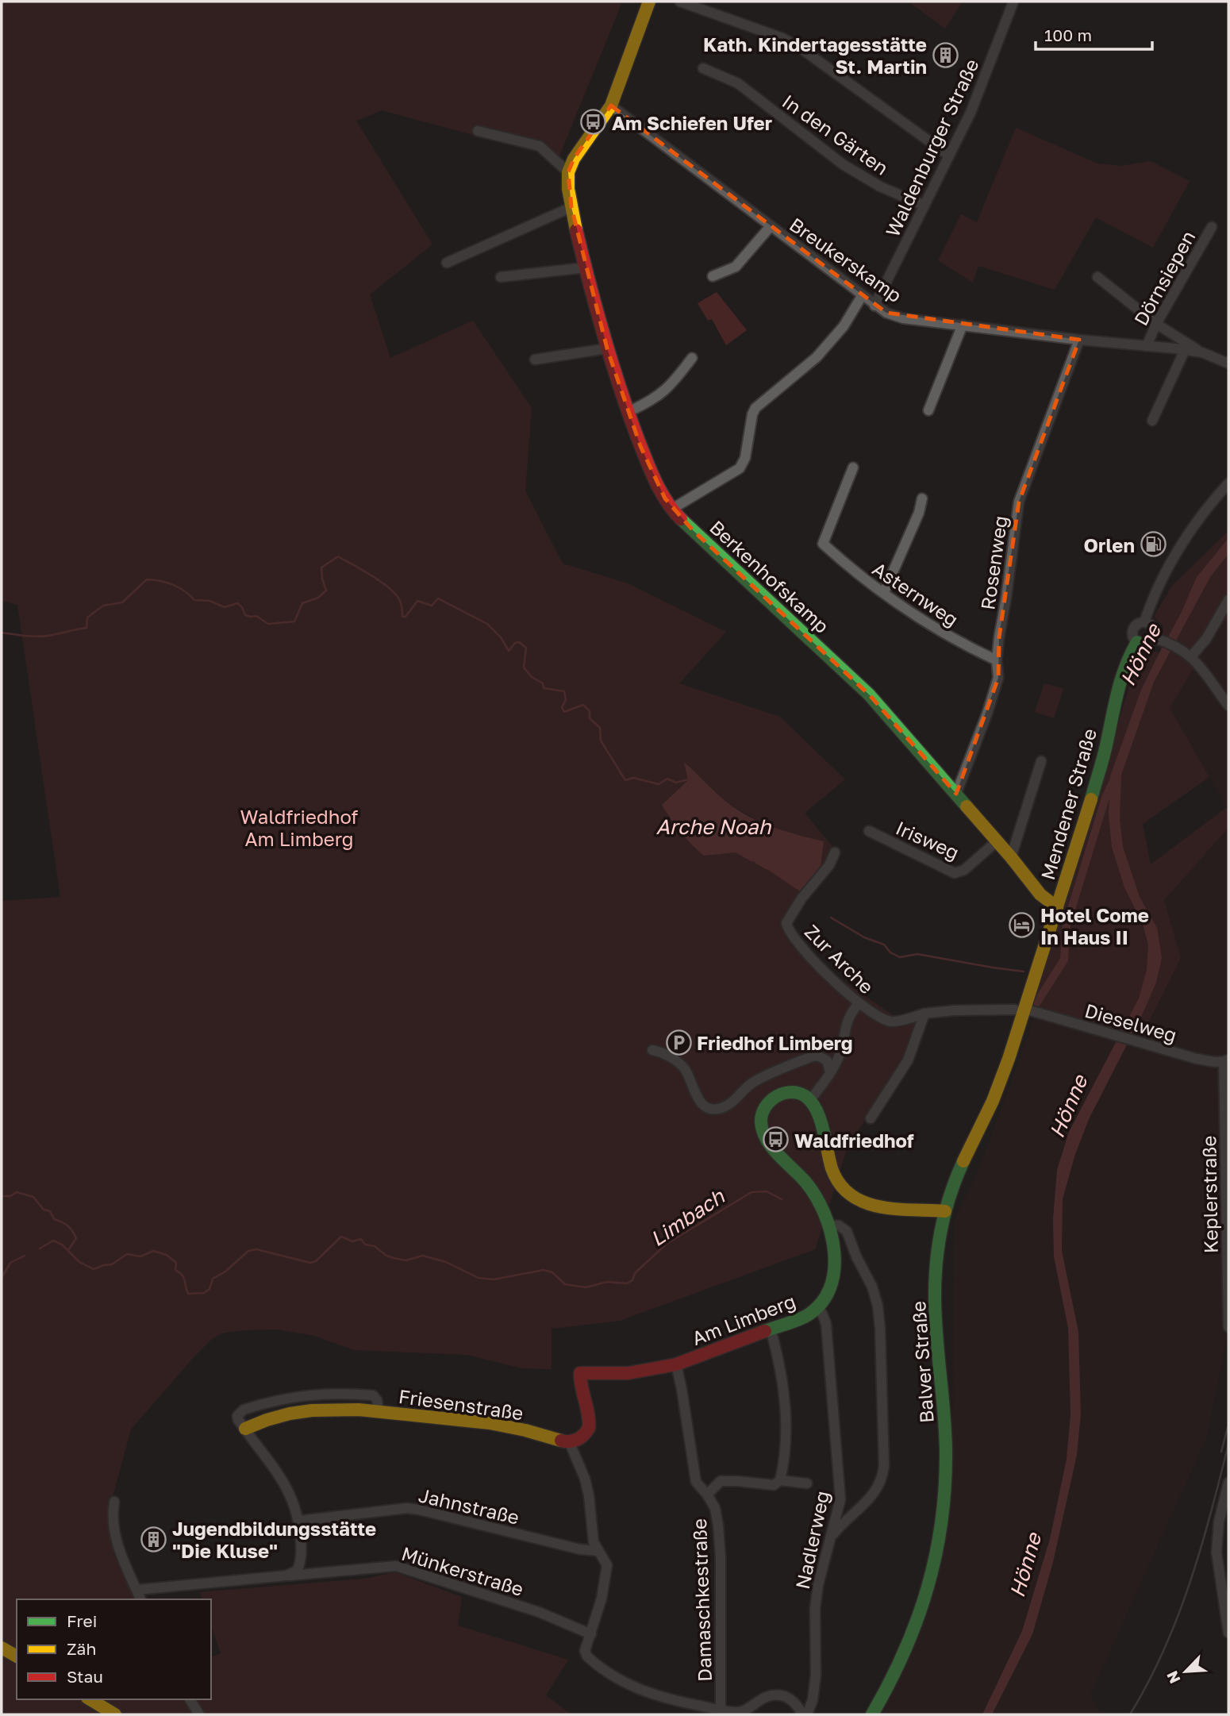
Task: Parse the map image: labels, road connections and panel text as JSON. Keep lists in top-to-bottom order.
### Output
{
  "streets": {
    "street": [
      "In den Gärten",
      "Waldenburger Straße",
      "Breukerskamp",
      "Dörnsiepen",
      "Rosenweg",
      "Berkenhofskamp",
      "Asternweg",
      "Mendener Straße",
      "Irisweg",
      "Zur Arche",
      "Dieselweg",
      "Keplerstraße",
      "Am Limberg",
      "Balver Straße",
      "Friesenstraße",
      "Jahnstraße",
      "Nadlerweg",
      "Münkerstraße",
      "Damaschkestraße"
    ]
  },
  "crossings": [
    ["In den Gärten", "Waldenburger Straße"],
    ["Waldenburger Straße", "Breukerskamp"],
    ["Breukerskamp", "Dörnsiepen"],
    ["Breukerskamp", "Rosenweg"],
    ["Rosenweg", "Berkenhofskamp"],
    ["Rosenweg", "Asternweg"],
    ["Berkenhofskamp", "Mendener Straße"],
    ["Berkenhofskamp", "Irisweg"],
    ["Mendener Straße", "Zur Arche"],
    ["Mendener Straße", "Dieselweg"],
    ["Mendener Straße", "Balver Straße"],
    ["Zur Arche", "Dieselweg"],
    ["Zur Arche", "Balver Straße"],
    ["Dieselweg", "Keplerstraße"],
    ["Dieselweg", "Balver Straße"],
    ["Am Limberg", "Friesenstraße"],
    ["Am Limberg", "Nadlerweg"],
    ["Am Limberg", "Damaschkestraße"]
  ],
  "water": ["Hönne", "Arche Noah", "Limbach"],
  "parks": ["Waldfriedhof Am Limberg"],
  "places": {
    "building": ["Kath. Kindertagesstätte St. Martin", "Jugendbildungsstätte \"Die Kluse\""],
    "bus stop": ["Am Schiefen Ufer", "Waldfriedhof"],
    "fuel station": ["Orlen"],
    "hotel": ["Hotel Come In Haus II"],
    "parking": ["Friedhof Limberg"]
  },
  "legend": ["Frei", "Zäh", "Stau"],
  "scale_bar": "100 m",
  "north": "bottom left"
}
